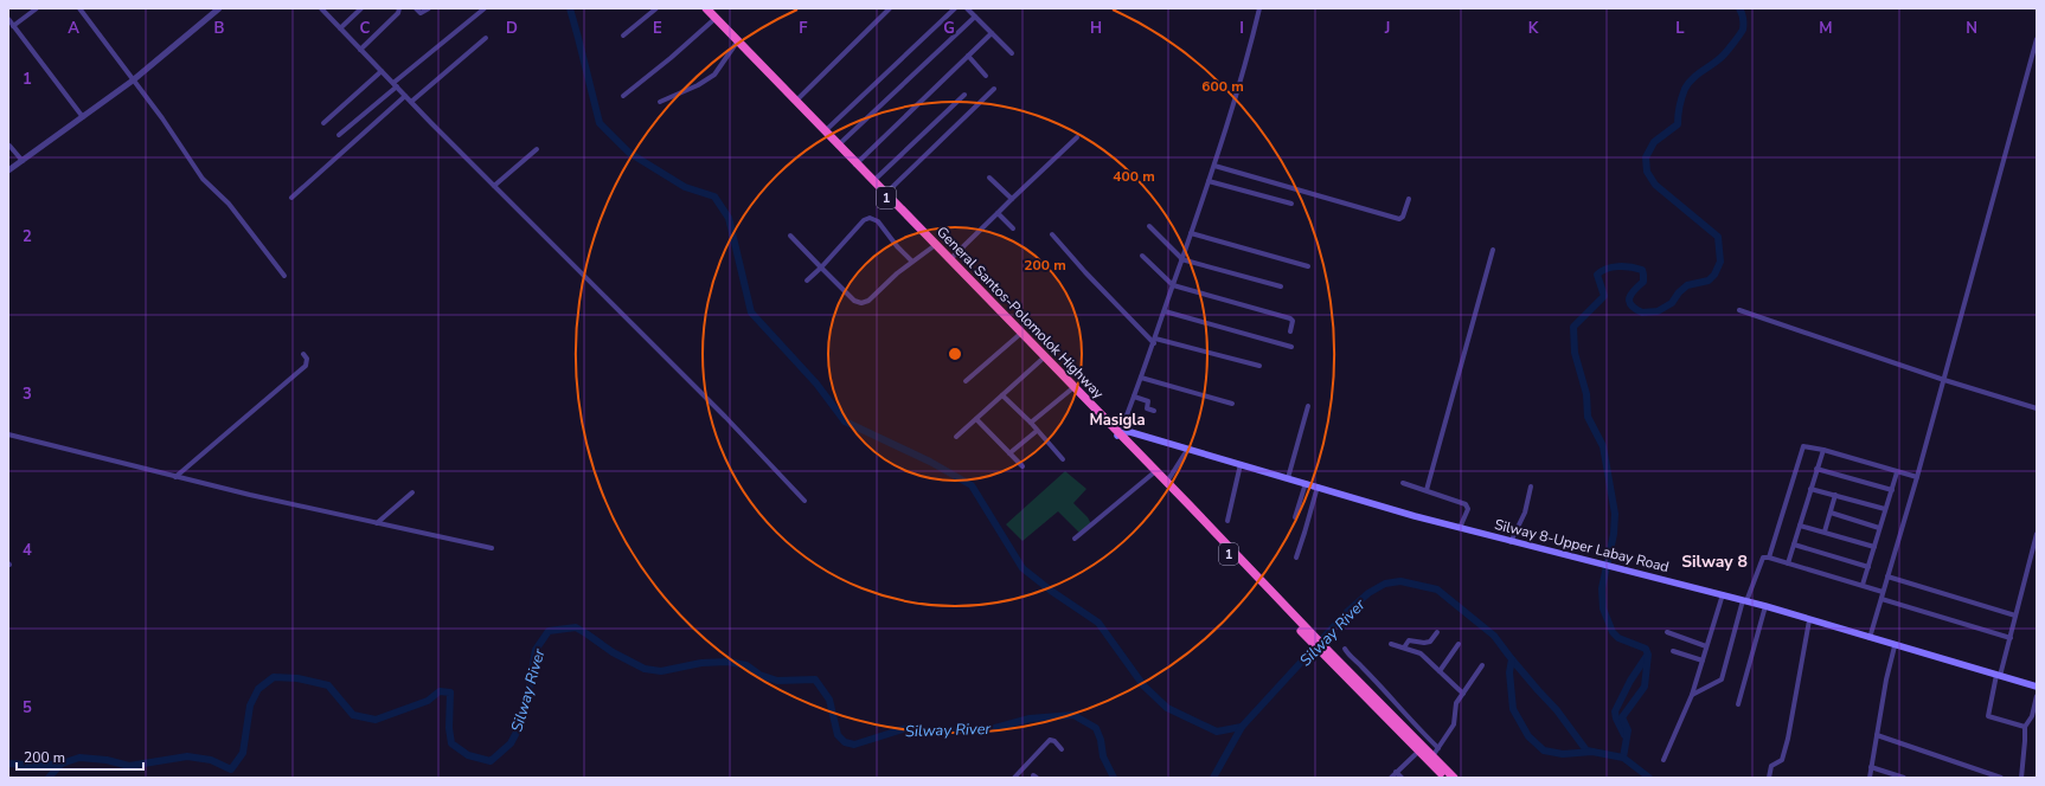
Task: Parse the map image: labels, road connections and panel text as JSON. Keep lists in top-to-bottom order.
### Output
{
  "streets": {
    "highway": ["1", "General Santos-Polomolok Highway"],
    "main road": ["Silway 8-Upper Labay Road"]
  },
  "crossings": [
    ["1", "General Santos-Polomolok Highway"],
    ["1", "Silway 8-Upper Labay Road"],
    ["General Santos-Polomolok Highway", "Silway 8-Upper Labay Road"]
  ],
  "districts": ["Masigla", "Silway 8"],
  "water": ["Silway River"],
  "scale_bar": "200 m",
  "grid": {
    "columns": [
      "A",
      "B",
      "C",
      "D",
      "E",
      "F",
      "G",
      "H",
      "I",
      "J",
      "K",
      "L",
      "M",
      "N"
    ],
    "rows": [
      "1",
      "2",
      "3",
      "4",
      "5"
    ]
  },
  "rings": ["600 m", "400 m", "200 m"]
}
